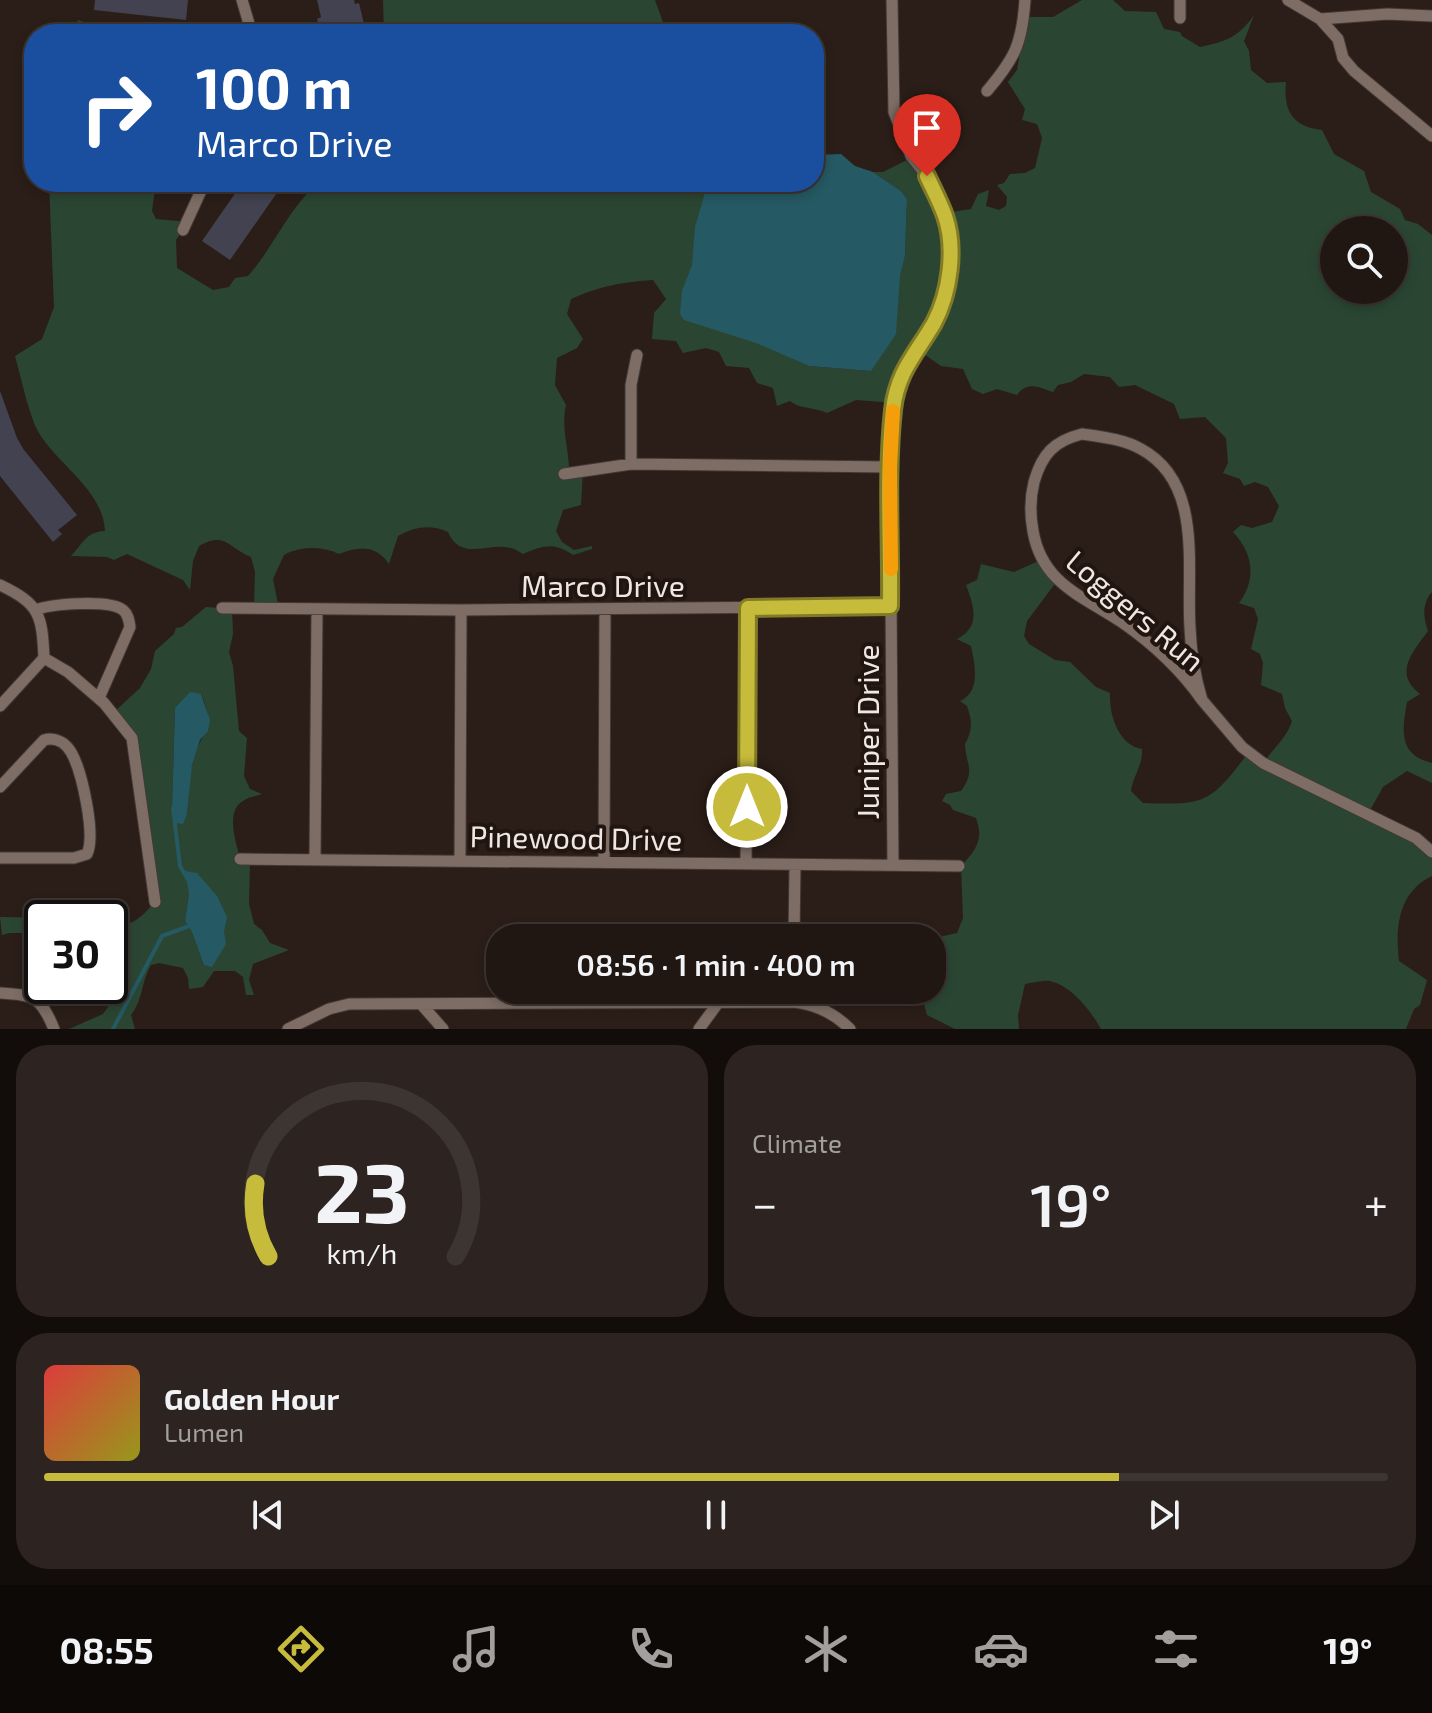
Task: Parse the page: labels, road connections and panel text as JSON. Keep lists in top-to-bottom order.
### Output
{
  "streets": {
    "street": [
      "Marco Drive",
      "Loggers Run",
      "Juniper Drive",
      "Pinewood Drive"
    ]
  },
  "crossings": [
    ["Marco Drive", "Juniper Drive"],
    ["Juniper Drive", "Pinewood Drive"]
  ],
  "page": {
    "turn": ["100 m", "Marco Drive"],
    "limit": "30",
    "trip": "08:56 · 1 min · 400 m",
    "tile": "Climate",
    "heat": ["−", "19°", "+"],
    "song": ["Golden Hour", "Lumen"],
    "tabs": ["08:55", "19°"],
    "gauge": ["23", "km/h"]
  }
}
